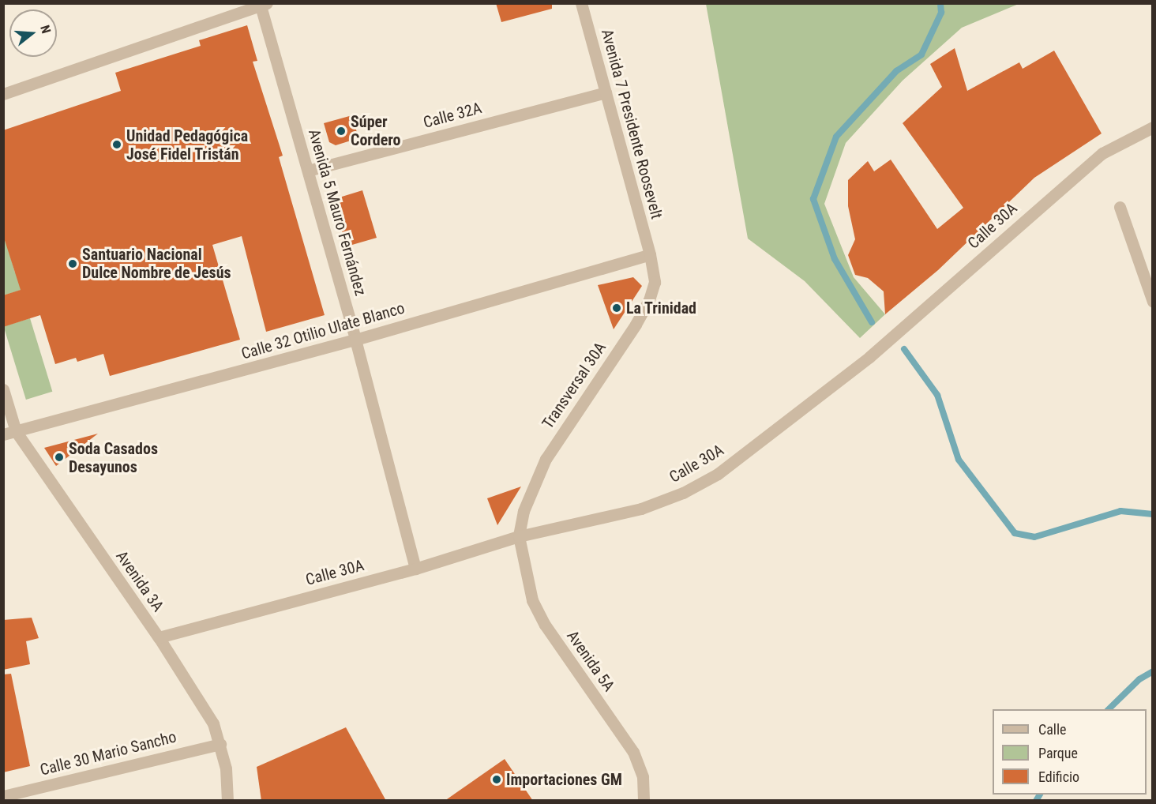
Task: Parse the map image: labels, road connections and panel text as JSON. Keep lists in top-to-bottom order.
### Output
{
  "streets": {
    "street": [
      "Calle 32A",
      "Avenida 7 Presidente Roosevelt",
      "Avenida 5 Mauro Fernández",
      "Calle 30A",
      "Calle 32 Otilio Ulate Blanco",
      "Transversal 30A",
      "Avenida 3A",
      "Avenida 5A",
      "Calle 30 Mario Sancho"
    ]
  },
  "crossings": [
    ["Calle 32A", "Avenida 7 Presidente Roosevelt"],
    ["Calle 32A", "Avenida 5 Mauro Fernández"],
    ["Avenida 7 Presidente Roosevelt", "Calle 32 Otilio Ulate Blanco"],
    ["Avenida 7 Presidente Roosevelt", "Transversal 30A"],
    ["Avenida 5 Mauro Fernández", "Calle 30A"],
    ["Avenida 5 Mauro Fernández", "Calle 32 Otilio Ulate Blanco"],
    ["Calle 30A", "Transversal 30A"],
    ["Calle 30A", "Avenida 3A"],
    ["Calle 30A", "Avenida 5A"],
    ["Calle 32 Otilio Ulate Blanco", "Transversal 30A"],
    ["Calle 32 Otilio Ulate Blanco", "Avenida 3A"],
    ["Transversal 30A", "Avenida 5A"],
    ["Avenida 3A", "Calle 30 Mario Sancho"]
  ],
  "places": [
    "Súper Cordero",
    "Unidad Pedagógica José Fidel Tristán",
    "Santuario Nacional Dulce Nombre de Jesús",
    "La Trinidad",
    "Soda Casados Desayunos",
    "Importaciones GM"
  ],
  "legend": ["Calle", "Parque", "Edificio"],
  "north": "right"
}
